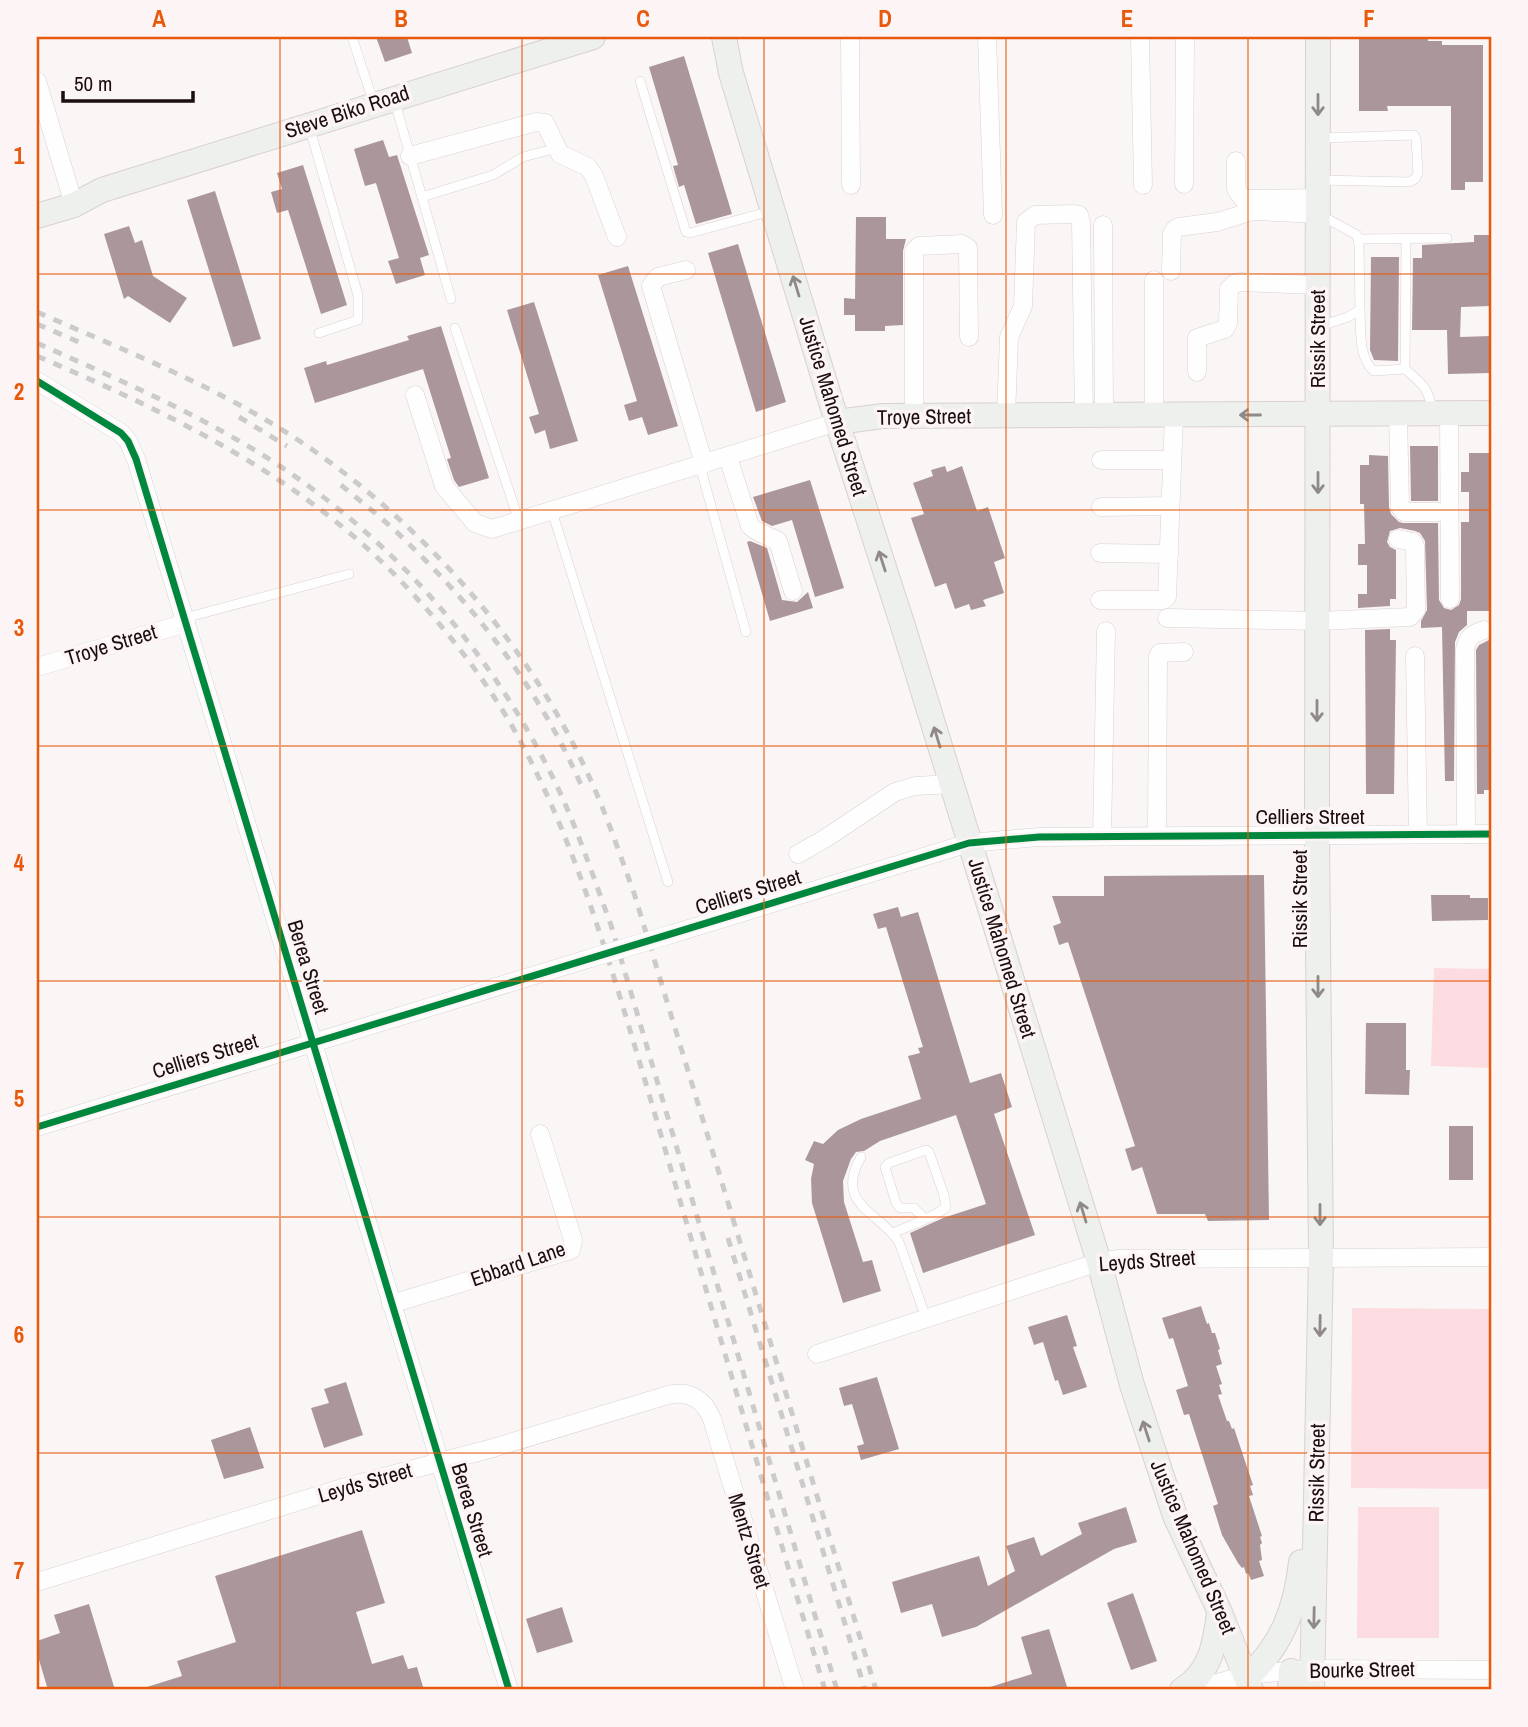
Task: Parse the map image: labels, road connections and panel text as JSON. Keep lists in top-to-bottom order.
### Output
{
  "streets": {
    "main road": [
      "Steve Biko Road",
      "Rissik Street",
      "Justice Mahomed Street",
      "Troye Street"
    ],
    "street": [
      "Celliers Street",
      "Berea Street",
      "Leyds Street",
      "Ebbard Lane",
      "Mentz Street",
      "Bourke Street"
    ]
  },
  "crossings": [
    ["Rissik Street", "Troye Street"],
    ["Rissik Street", "Celliers Street"],
    ["Rissik Street", "Leyds Street"],
    ["Rissik Street", "Bourke Street"],
    ["Justice Mahomed Street", "Troye Street"],
    ["Justice Mahomed Street", "Celliers Street"],
    ["Justice Mahomed Street", "Leyds Street"],
    ["Justice Mahomed Street", "Bourke Street"],
    ["Troye Street", "Berea Street"],
    ["Celliers Street", "Berea Street"],
    ["Berea Street", "Leyds Street"],
    ["Berea Street", "Ebbard Lane"],
    ["Leyds Street", "Mentz Street"]
  ],
  "one_way": ["Rissik Street", "Justice Mahomed Street"],
  "scale_bar": "50 m",
  "grid": {
    "columns": [
      "A",
      "B",
      "C",
      "D",
      "E",
      "F"
    ],
    "rows": [
      "1",
      "2",
      "3",
      "4",
      "5",
      "6",
      "7"
    ]
  }
}
